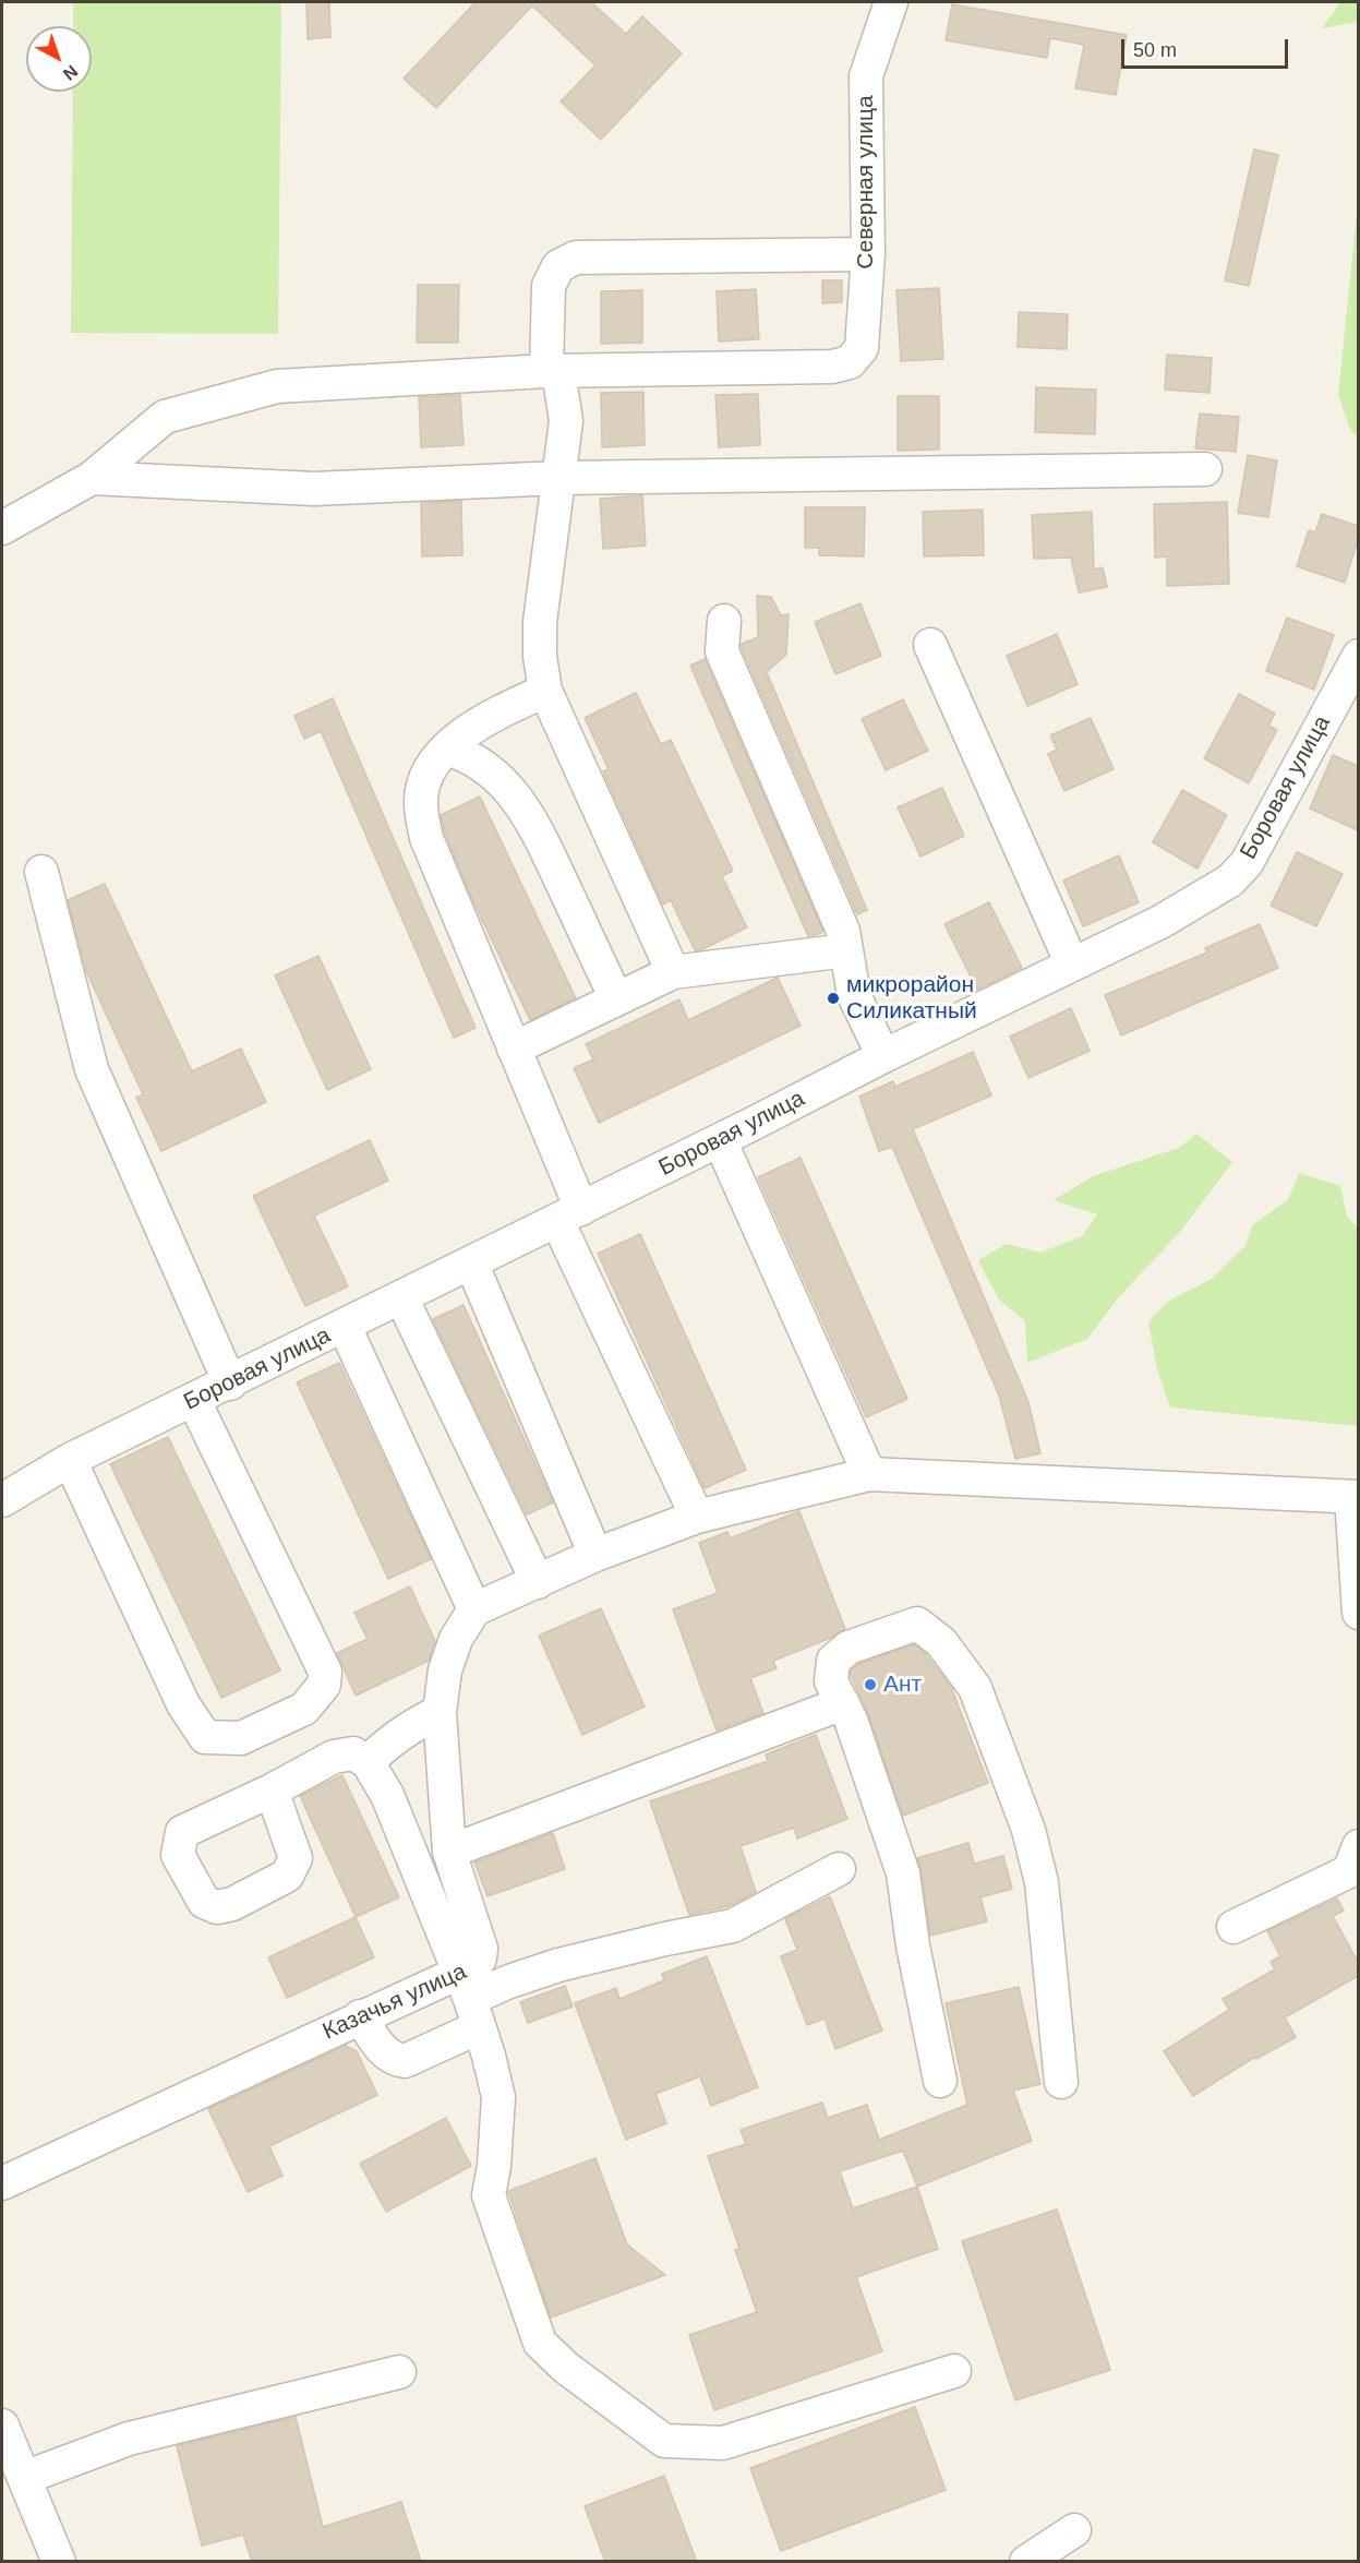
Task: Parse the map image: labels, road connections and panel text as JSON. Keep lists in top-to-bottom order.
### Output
{
  "streets": {
    "street": ["Северная улица", "Боровая улица", "Казачья улица"]
  },
  "places": ["микрорайон Силикатный", "Ант"],
  "scale_bar": "50 m",
  "north": "bottom right"
}
